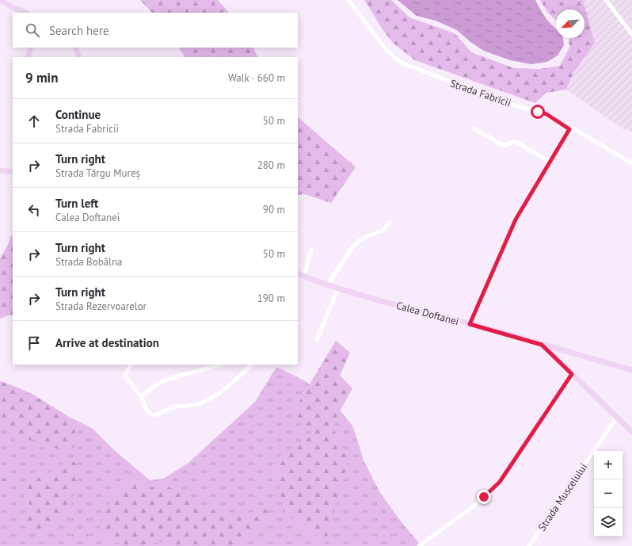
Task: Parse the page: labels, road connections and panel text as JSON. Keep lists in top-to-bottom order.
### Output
{
  "streets": {
    "main road": ["Calea Doftanei"],
    "street": ["Strada Fabricii", "Strada Muscelului"]
  },
  "north": "bottom left",
  "page": {
    "search": "Search here",
    "heading": ["9 min", "Walk · 660 m"],
    "list": [
      ["Continue", "Strada Fabricii", "50 m"],
      ["Turn right", "Strada Târgu Mureș", "280 m"],
      ["Turn left", "Calea Doftanei", "90 m"],
      ["Turn right", "Strada Bobâlna", "50 m"],
      ["Turn right", "Strada Rezervoarelor", "190 m"],
      "Arrive at destination"
    ],
    "map_buttons": ["+", "−"]
  }
}
